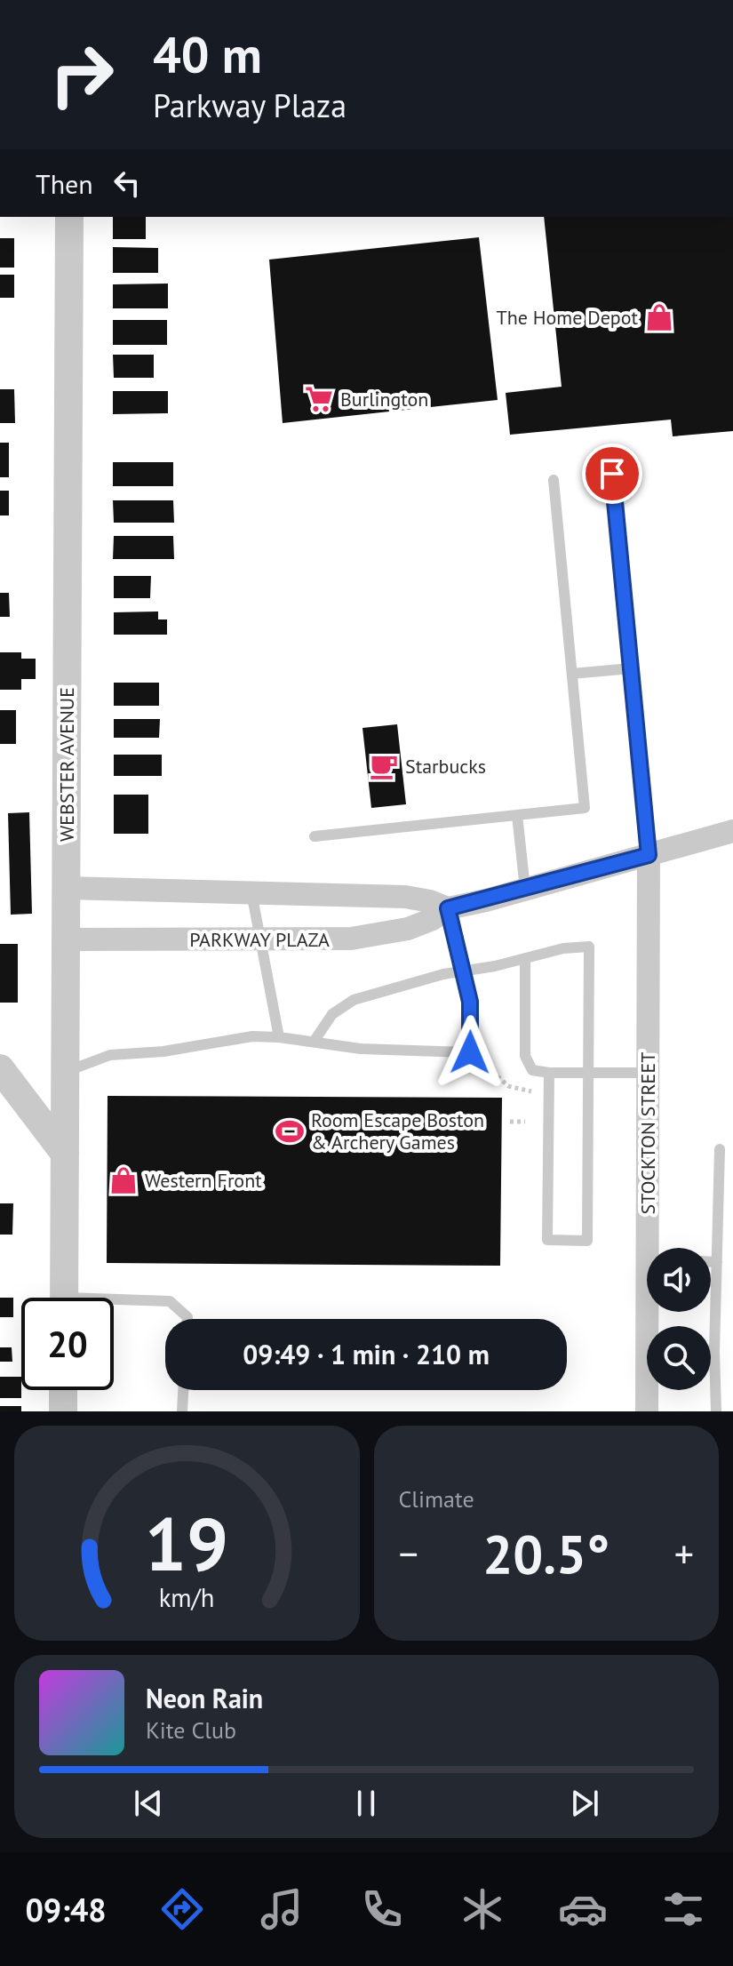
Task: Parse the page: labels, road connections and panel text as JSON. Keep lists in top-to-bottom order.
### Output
{
  "streets": {
    "street": ["WEBSTER AVENUE", "PARKWAY PLAZA", "STOCKTON STREET"]
  },
  "crossings": [
    ["WEBSTER AVENUE", "PARKWAY PLAZA"],
    ["PARKWAY PLAZA", "STOCKTON STREET"]
  ],
  "places": {
    "shop": ["The Home Depot", "Western Front"],
    "supermarket": ["Burlington"],
    "cafe": ["Starbucks"],
    "sports": ["Room Escape Boston & Archery Games"]
  },
  "page": {
    "turn": ["40 m", "Parkway Plaza"],
    "then": "Then",
    "limit": "20",
    "trip": "09:49 · 1 min · 210 m",
    "tile": "Climate",
    "heat": ["−", "20.5°", "+"],
    "song": ["Neon Rain", "Kite Club"],
    "tabs": "09:48",
    "gauge": ["19", "km/h"]
  }
}
